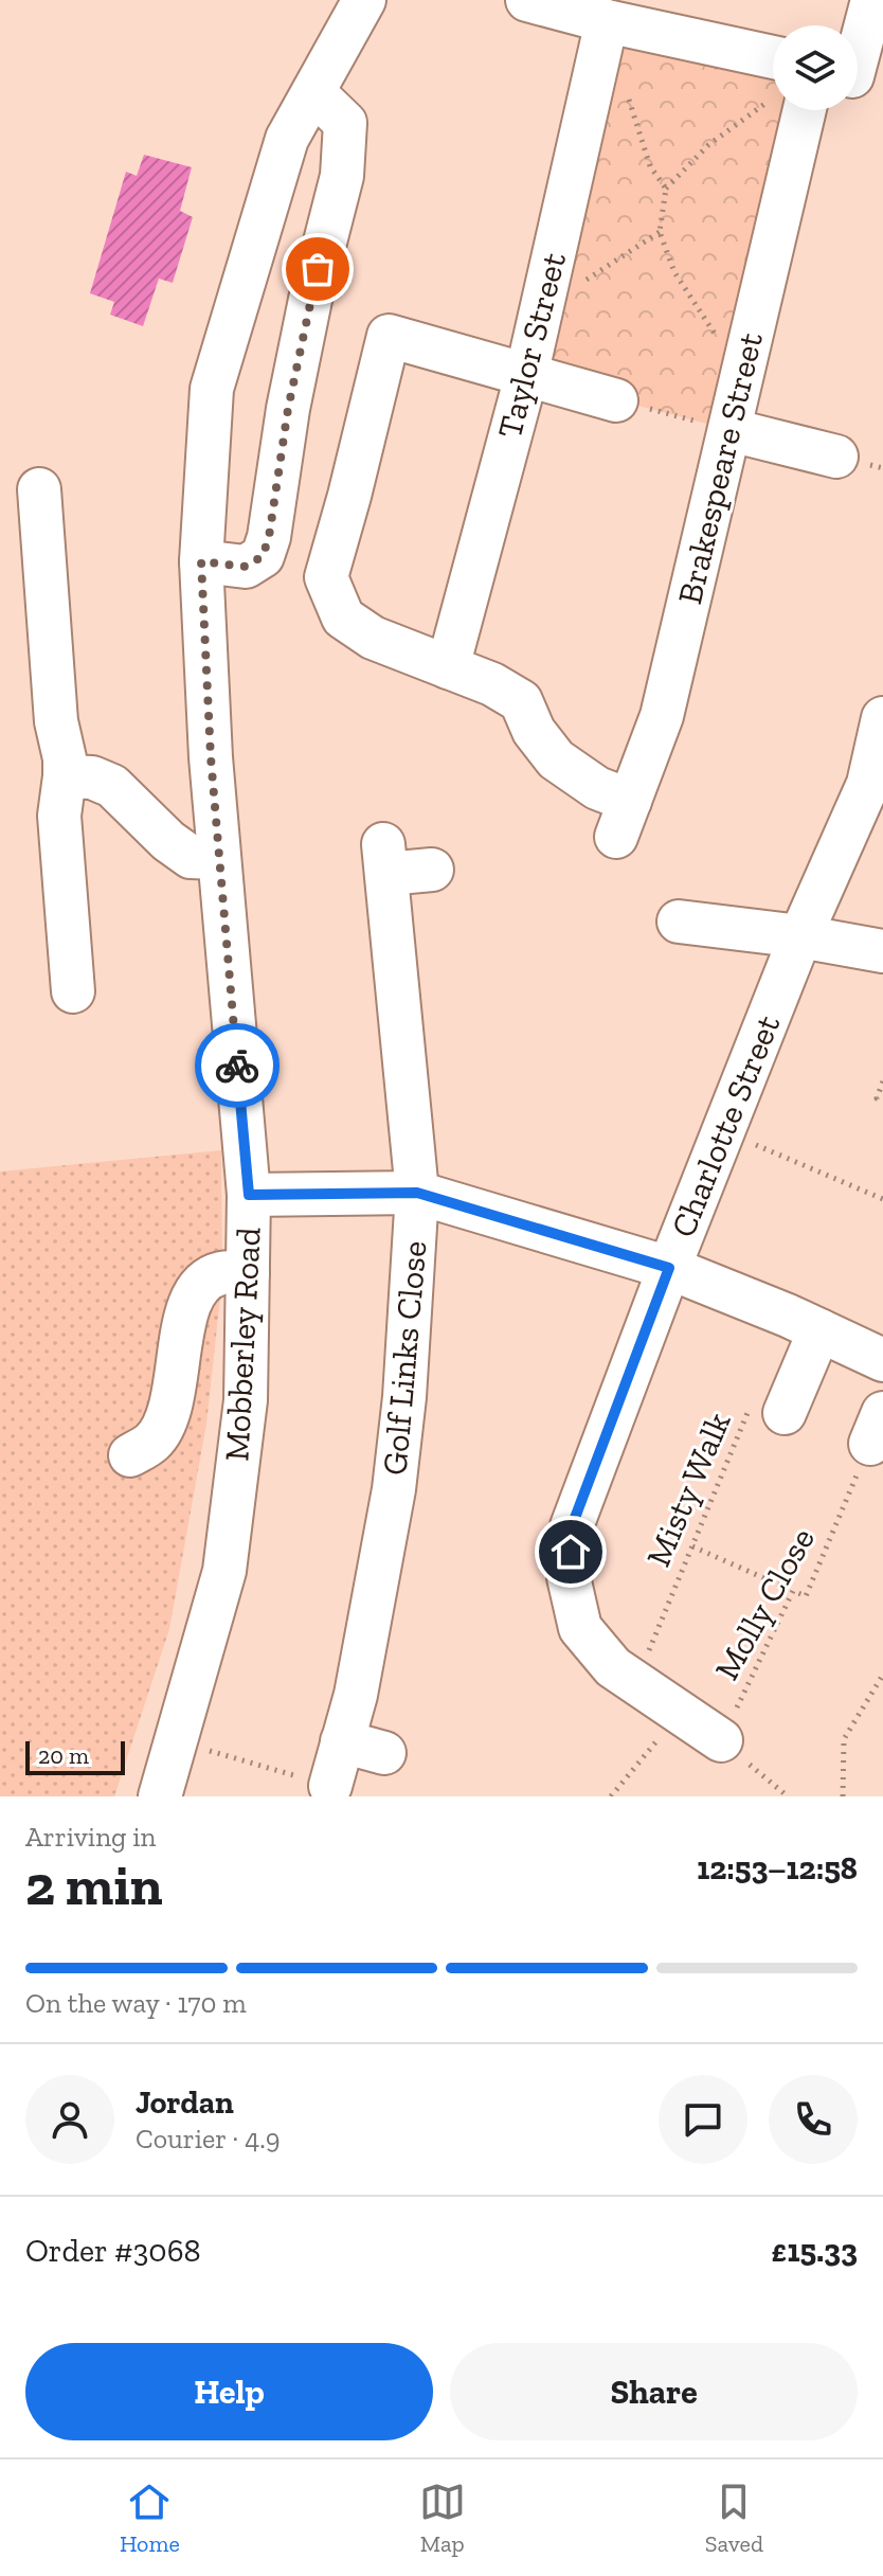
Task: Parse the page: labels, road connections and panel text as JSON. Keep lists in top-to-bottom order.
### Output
{
  "streets": {
    "street": [
      "Taylor Street",
      "Brakespeare Street",
      "Charlotte Street",
      "Mobberley Road",
      "Golf Links Close"
    ],
    "path": ["Misty Walk", "Molly Close"]
  },
  "crossings": [
    ["Taylor Street", "Brakespeare Street"],
    ["Charlotte Street", "Misty Walk"],
    ["Charlotte Street", "Molly Close"]
  ],
  "scale_bar": "20 m",
  "page": {
    "scale": "20 m",
    "heading": ["2 min", "Arriving in", "12:53–12:58"],
    "panel": [
      "Jordan",
      "Courier · 4.9",
      "Order #3068",
      "£15.33"
    ],
    "bar": "On the way · 170 m",
    "buttons": ["Help", "Share"],
    "tabs": ["Home", "Map", "Saved"]
  }
}
